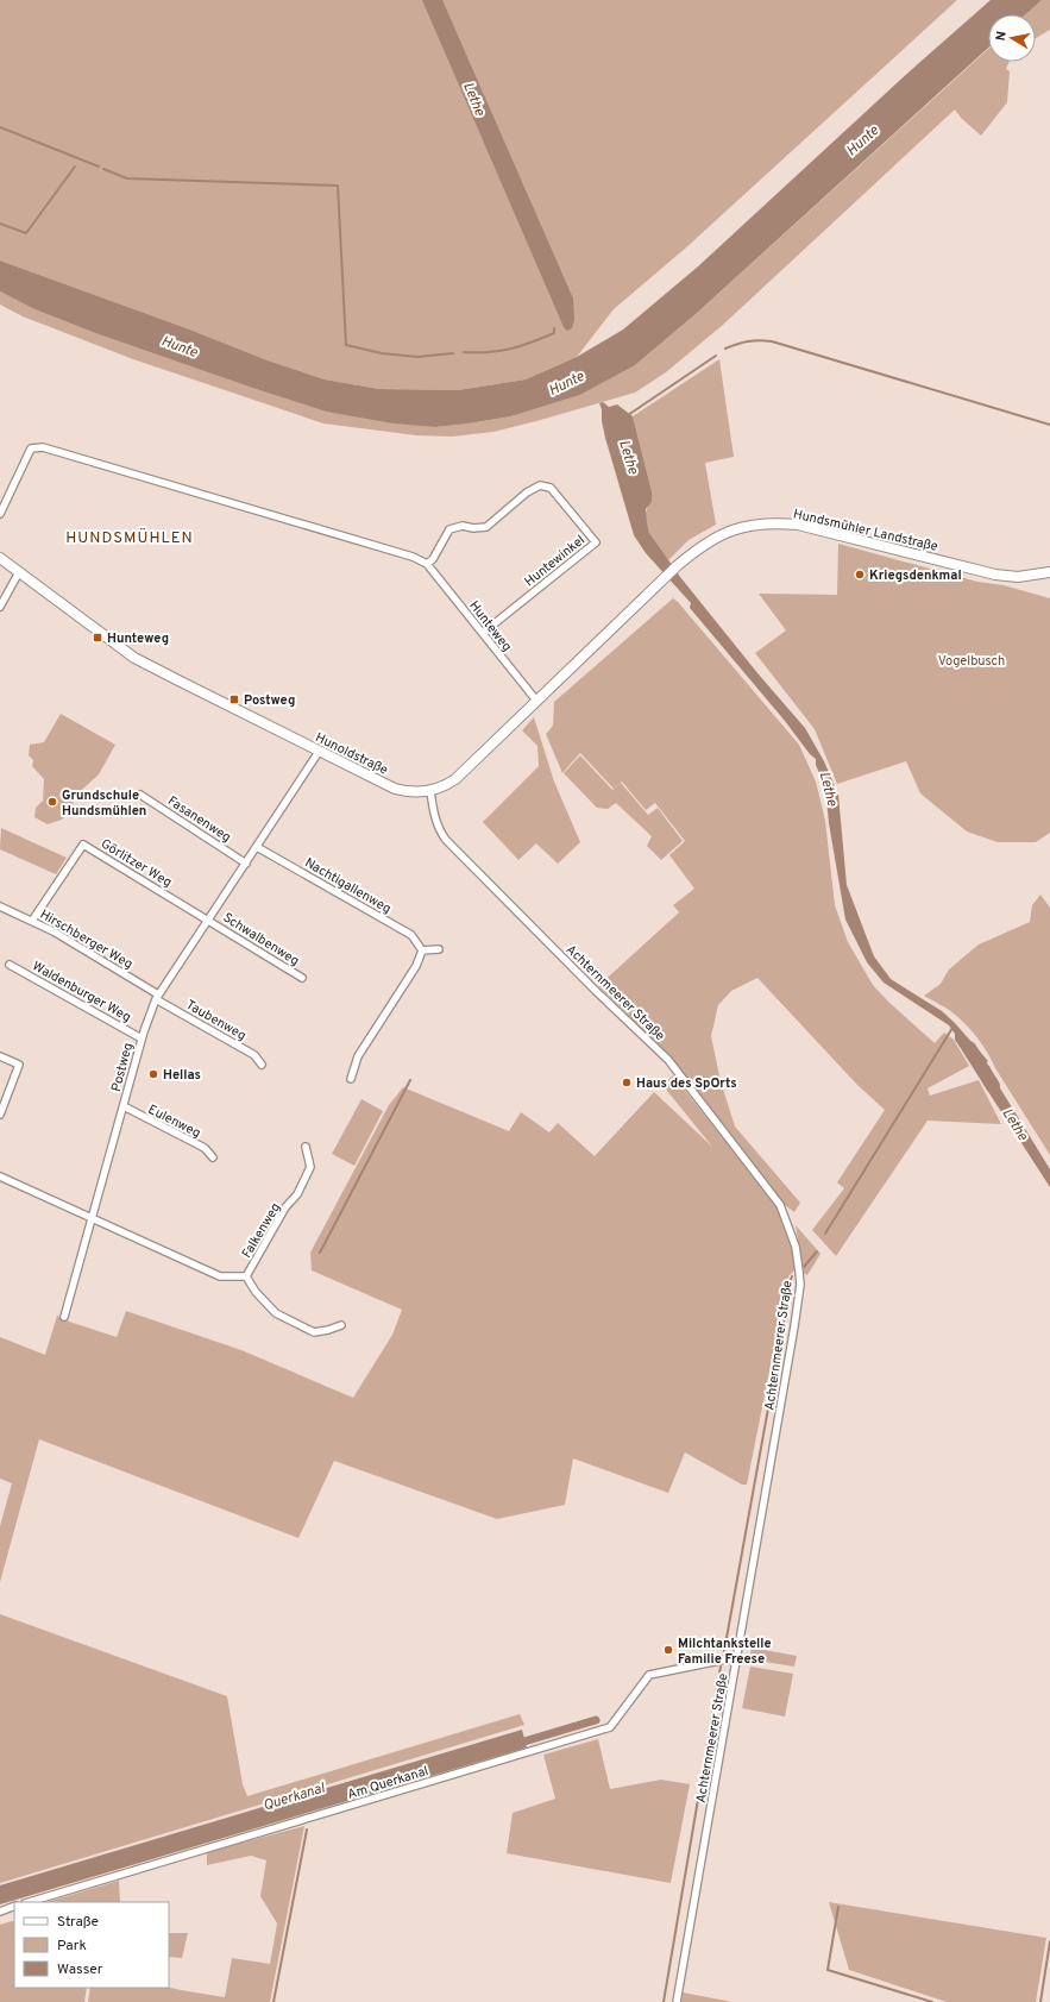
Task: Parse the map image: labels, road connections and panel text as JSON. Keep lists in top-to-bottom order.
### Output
{
  "streets": {
    "street": [
      "Hundsmühler Landstraße",
      "Huntewinkel",
      "Hunteweg",
      "Hunoldstraße",
      "Fasanenweg",
      "Görlitzer Weg",
      "Nachtigallenweg",
      "Hirschberger Weg",
      "Schwalbenweg",
      "Waldenburger Weg",
      "Achternmeerer Straße",
      "Taubenweg",
      "Postweg",
      "Eulenweg",
      "Falkenweg",
      "Am Querkanal"
    ]
  },
  "crossings": [
    ["Hundsmühler Landstraße", "Hunoldstraße"],
    ["Huntewinkel", "Hunteweg"],
    ["Hunteweg", "Hunoldstraße"],
    ["Hunoldstraße", "Achternmeerer Straße"],
    ["Hunoldstraße", "Postweg"],
    ["Fasanenweg", "Postweg"],
    ["Görlitzer Weg", "Hirschberger Weg"],
    ["Görlitzer Weg", "Schwalbenweg"],
    ["Görlitzer Weg", "Postweg"],
    ["Nachtigallenweg", "Postweg"],
    ["Hirschberger Weg", "Taubenweg"],
    ["Hirschberger Weg", "Postweg"],
    ["Schwalbenweg", "Postweg"],
    ["Waldenburger Weg", "Postweg"],
    ["Achternmeerer Straße", "Am Querkanal"],
    ["Taubenweg", "Postweg"],
    ["Postweg", "Eulenweg"],
    ["Postweg", "Falkenweg"]
  ],
  "districts": ["HUNDSMÜHLEN"],
  "water": ["Lethe", "Hunte", "Querkanal"],
  "parks": ["Vogelbusch"],
  "places": {
    "other": [
      "Kriegsdenkmal",
      "Grundschule Hundsmühlen",
      "Hellas",
      "Haus des SpOrts",
      "Milchtankstelle Familie Freese"
    ],
    "transit": ["Hunteweg", "Postweg"]
  },
  "legend": ["Straße", "Park", "Wasser"],
  "north": "left"
}
